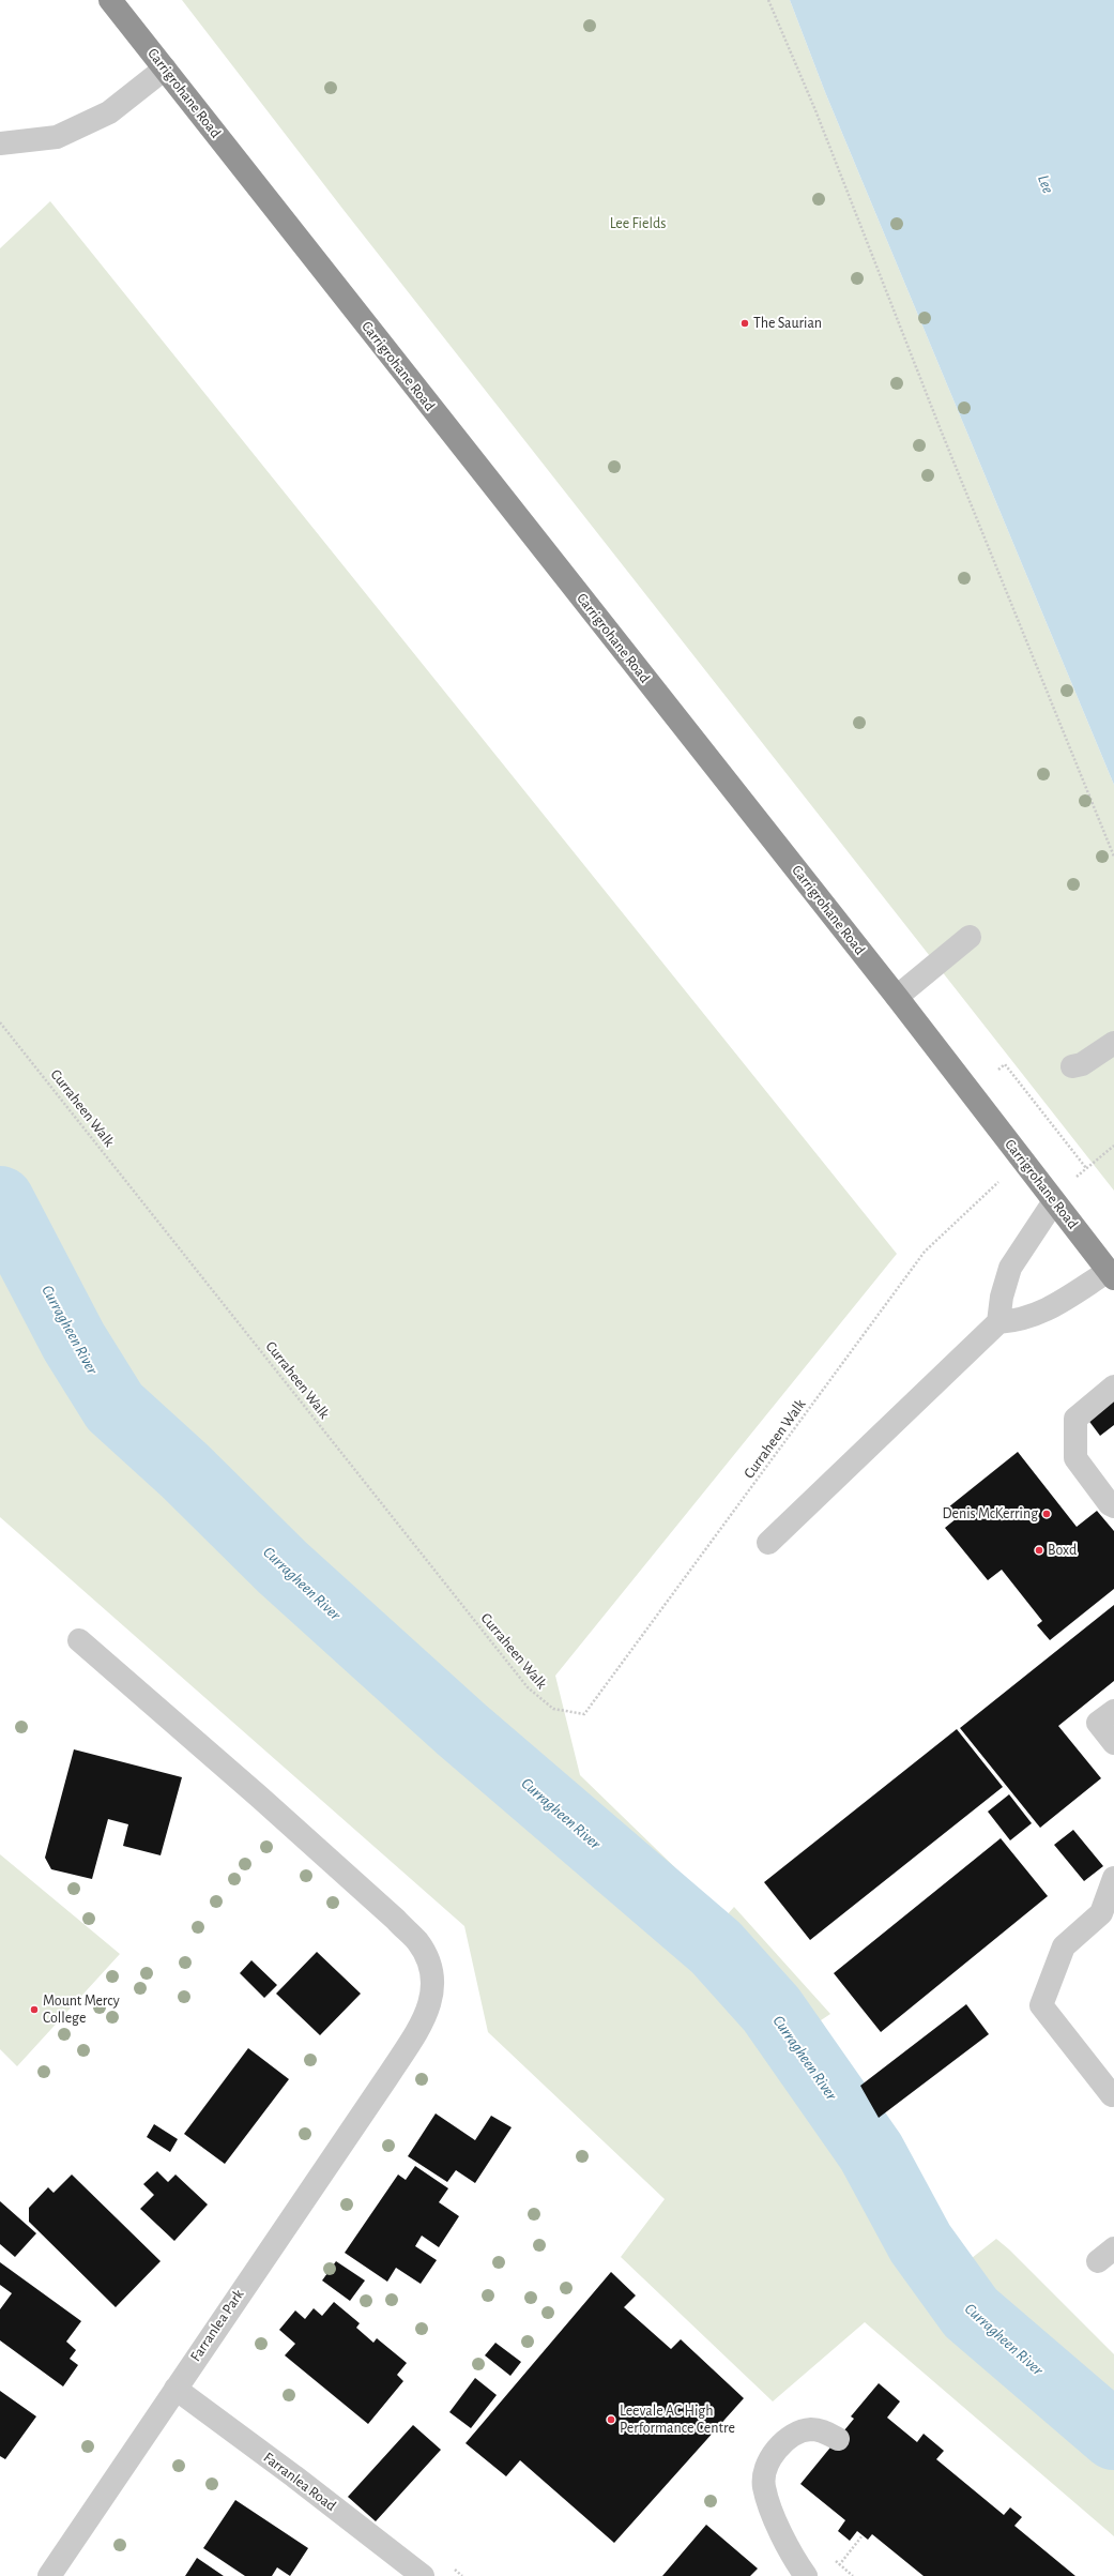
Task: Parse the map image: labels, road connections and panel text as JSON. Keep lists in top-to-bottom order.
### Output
{
  "streets": {
    "highway": ["Carrigrohane Road"],
    "street": ["Farranlea Park", "Farranlea Road"],
    "path": ["Curraheen Walk"]
  },
  "crossings": [
    ["Carrigrohane Road", "Curraheen Walk"],
    ["Farranlea Park", "Farranlea Road"]
  ],
  "water": ["Lee", "Curragheen River"],
  "parks": ["Lee Fields"],
  "places": [
    "The Saurian",
    "Denis McKerring",
    "Boxd",
    "Mount Mercy College",
    "Leevale AC High Performance Centre"
  ]
}
